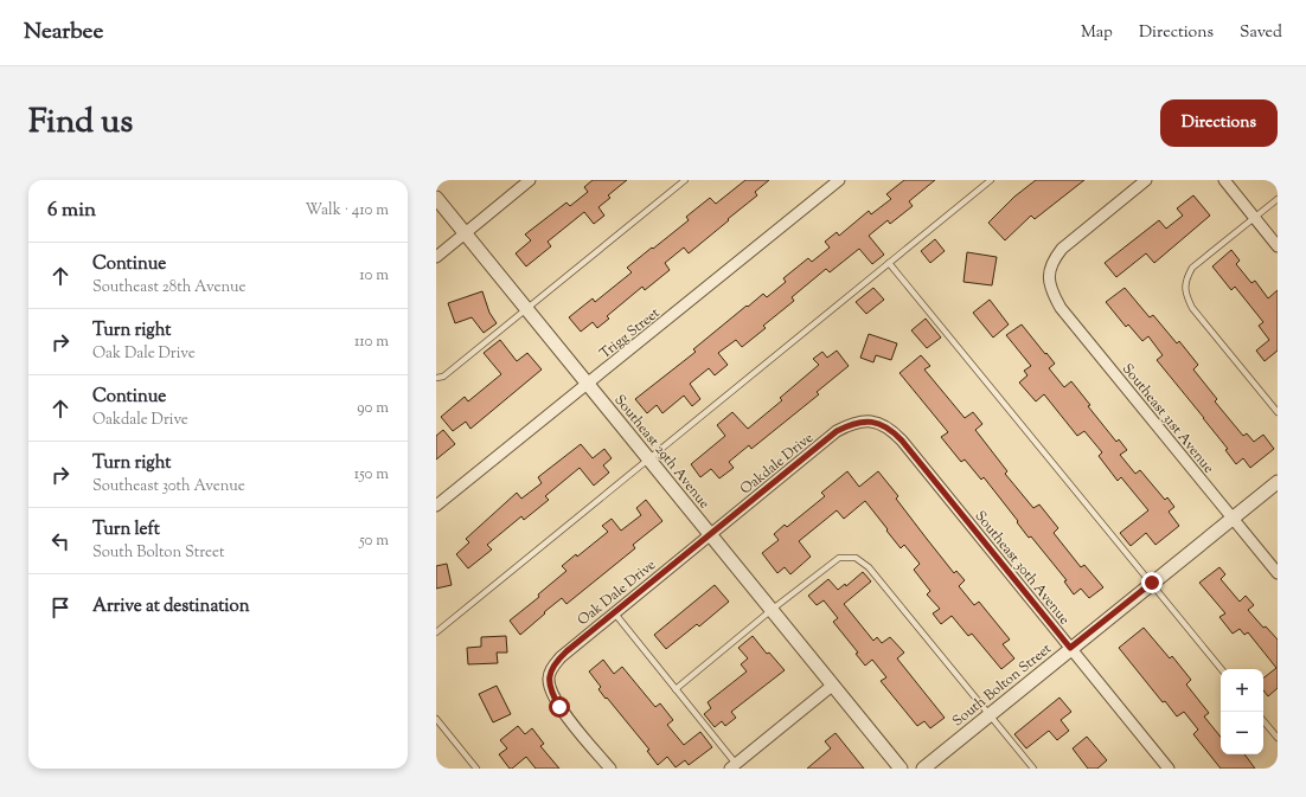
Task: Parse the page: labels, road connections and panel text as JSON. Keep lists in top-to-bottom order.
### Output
{
  "streets": {
    "street": [
      "Trigg Street",
      "Southeast 31st Avenue",
      "Southeast 29th Avenue",
      "Oakdale Drive",
      "Southeast 30th Avenue",
      "Oak Dale Drive",
      "South Bolton Street"
    ]
  },
  "crossings": [
    ["Trigg Street", "Southeast 29th Avenue"],
    ["Southeast 31st Avenue", "South Bolton Street"],
    ["Southeast 29th Avenue", "Oakdale Drive"],
    ["Southeast 29th Avenue", "Oak Dale Drive"],
    ["Oakdale Drive", "Southeast 30th Avenue"],
    ["Oakdale Drive", "Oak Dale Drive"],
    ["Southeast 30th Avenue", "South Bolton Street"]
  ],
  "page": {
    "header": "Nearbee",
    "nav": ["Map", "Directions", "Saved"],
    "title": "Find us",
    "buttons": "Directions",
    "heading": ["6 min", "Walk · 410 m"],
    "list": [
      ["Continue", "Southeast 28th Avenue", "10 m"],
      ["Turn right", "Oak Dale Drive", "110 m"],
      ["Continue", "Oakdale Drive", "90 m"],
      ["Turn right", "Southeast 30th Avenue", "150 m"],
      ["Turn left", "South Bolton Street", "50 m"],
      "Arrive at destination"
    ],
    "map_buttons": ["+", "−"]
  }
}
